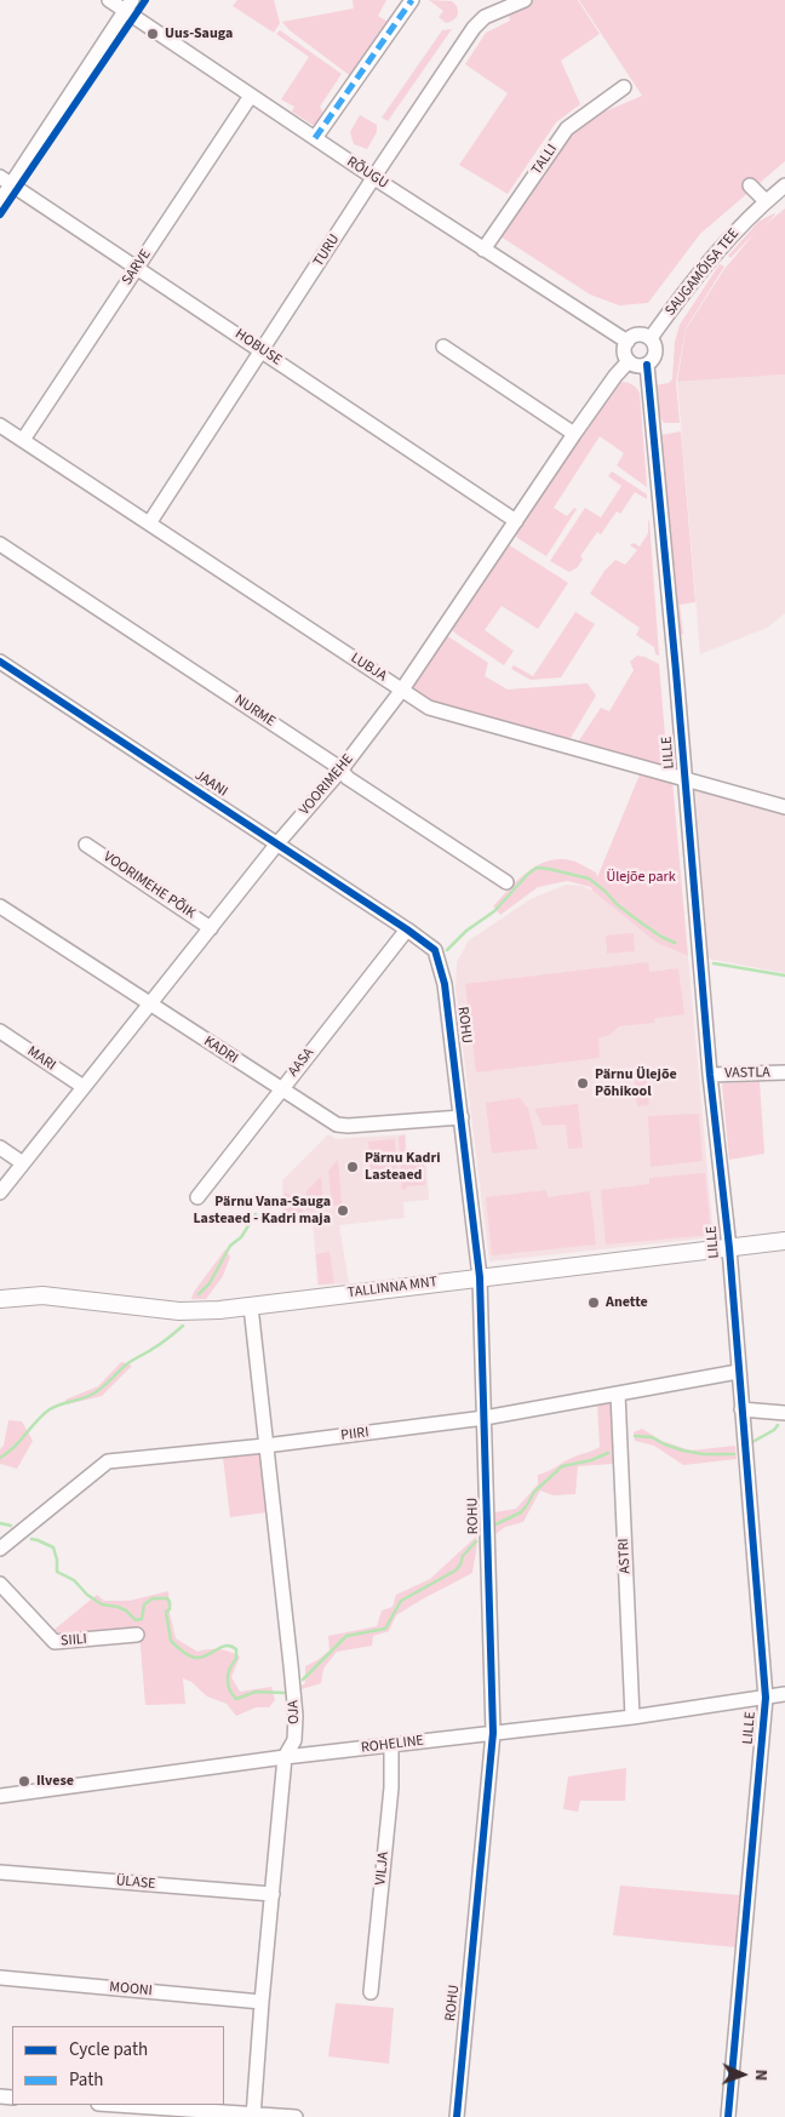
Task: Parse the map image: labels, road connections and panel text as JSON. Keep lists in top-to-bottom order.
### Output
{
  "streets": {
    "main road": ["TALLINNA MNT"],
    "street": [
      "TALLI",
      "RÕUGU",
      "TURU",
      "SARVE",
      "SAUGAMÕISA TEE",
      "HOBUSE",
      "LUBJA",
      "NURME",
      "LILLE",
      "JAANI",
      "VOORIMEHE",
      "VOORIMEHE PÕIK",
      "ROHU",
      "KADRI",
      "MARI",
      "AASA",
      "VASTLA",
      "PIIRI",
      "ASTRI",
      "SIILI",
      "OJA",
      "ROHELINE",
      "VILJA",
      "ÜLASE",
      "MOONI"
    ]
  },
  "crossings": [
    ["TALLI", "RÕUGU"],
    ["RÕUGU", "TURU"],
    ["RÕUGU", "SARVE"],
    ["RÕUGU", "SAUGAMÕISA TEE"],
    ["RÕUGU", "LILLE"],
    ["RÕUGU", "VOORIMEHE"],
    ["TURU", "HOBUSE"],
    ["TURU", "LUBJA"],
    ["SARVE", "HOBUSE"],
    ["SARVE", "LUBJA"],
    ["SAUGAMÕISA TEE", "LILLE"],
    ["SAUGAMÕISA TEE", "VOORIMEHE"],
    ["HOBUSE", "VOORIMEHE"],
    ["LUBJA", "LILLE"],
    ["LUBJA", "VOORIMEHE"],
    ["NURME", "VOORIMEHE"],
    ["LILLE", "VOORIMEHE"],
    ["LILLE", "VASTLA"],
    ["LILLE", "TALLINNA MNT"],
    ["LILLE", "PIIRI"],
    ["LILLE", "ROHELINE"],
    ["JAANI", "VOORIMEHE"],
    ["JAANI", "ROHU"],
    ["JAANI", "AASA"],
    ["VOORIMEHE", "VOORIMEHE PÕIK"],
    ["VOORIMEHE", "KADRI"],
    ["VOORIMEHE", "MARI"],
    ["ROHU", "KADRI"],
    ["ROHU", "AASA"],
    ["ROHU", "TALLINNA MNT"],
    ["ROHU", "PIIRI"],
    ["ROHU", "ROHELINE"],
    ["KADRI", "AASA"],
    ["TALLINNA MNT", "OJA"],
    ["PIIRI", "ASTRI"],
    ["PIIRI", "OJA"],
    ["ASTRI", "ROHELINE"],
    ["OJA", "ROHELINE"],
    ["OJA", "ÜLASE"],
    ["OJA", "MOONI"],
    ["ROHELINE", "VILJA"]
  ],
  "parks": ["Ülejõe park"],
  "places": [
    "Uus-Sauga",
    "Pärnu Ülejõe Põhikool",
    "Pärnu Kadri Lasteaed",
    "Pärnu Vana-Sauga Lasteaed - Kadri maja",
    "Anette",
    "Ilvese"
  ],
  "legend": ["Cycle path", "Path"],
  "north": "right"
}
